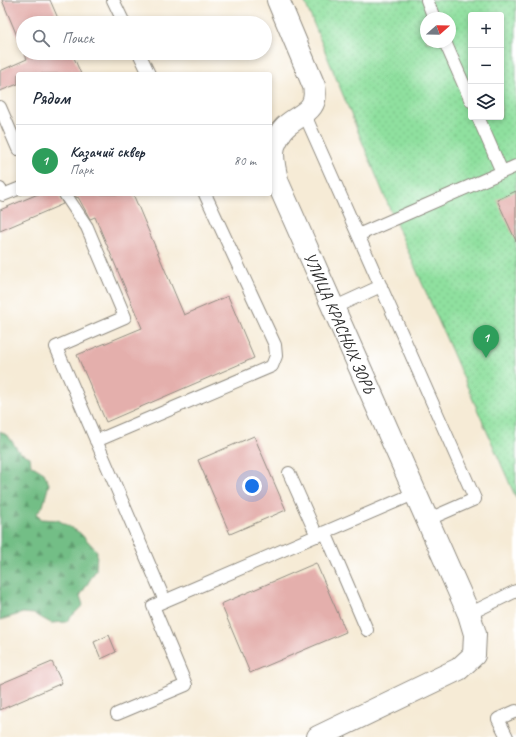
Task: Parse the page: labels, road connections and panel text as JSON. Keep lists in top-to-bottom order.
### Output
{
  "streets": {
    "street": ["УЛИЦА КРАСНЫХ ЗОРЬ"]
  },
  "north": "right",
  "page": {
    "map_buttons": ["+", "−"],
    "search": "Поиск",
    "heading": "Рядом",
    "list": [
      {
        "mark": "1",
        "name": "Казачий сквер",
        "note": "Парк",
        "value": "80 m"
      }
    ],
    "pins": "1"
  }
}
